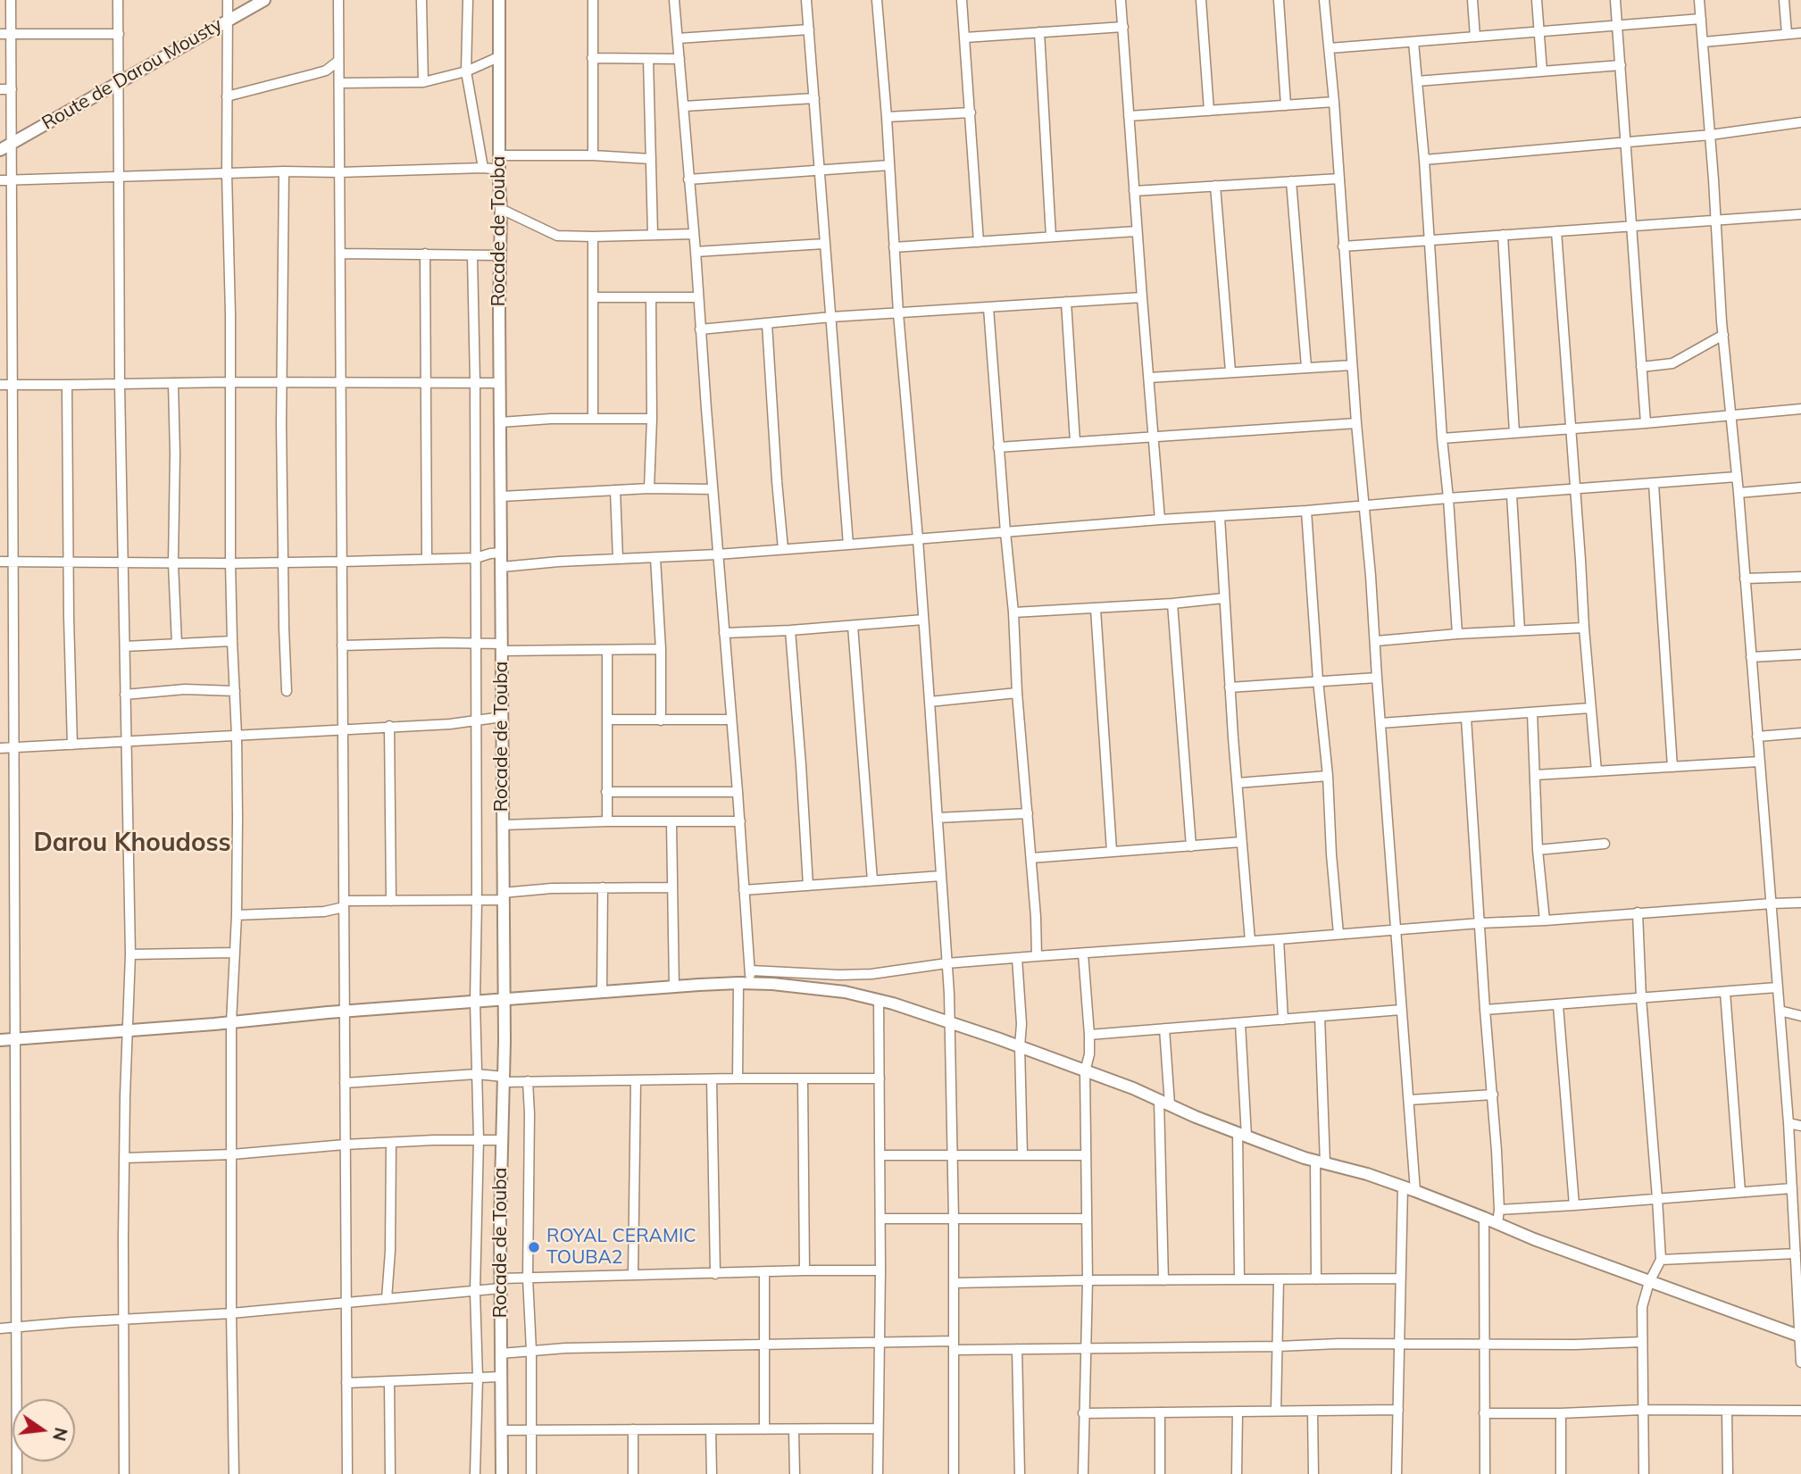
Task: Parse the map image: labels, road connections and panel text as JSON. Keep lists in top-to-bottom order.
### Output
{
  "streets": {
    "main road": ["Route de Darou Mousty", "Rocade de Touba"]
  },
  "districts": ["Darou Khoudoss"],
  "places": ["ROYAL CERAMIC TOUBA2"],
  "north": "right"
}
